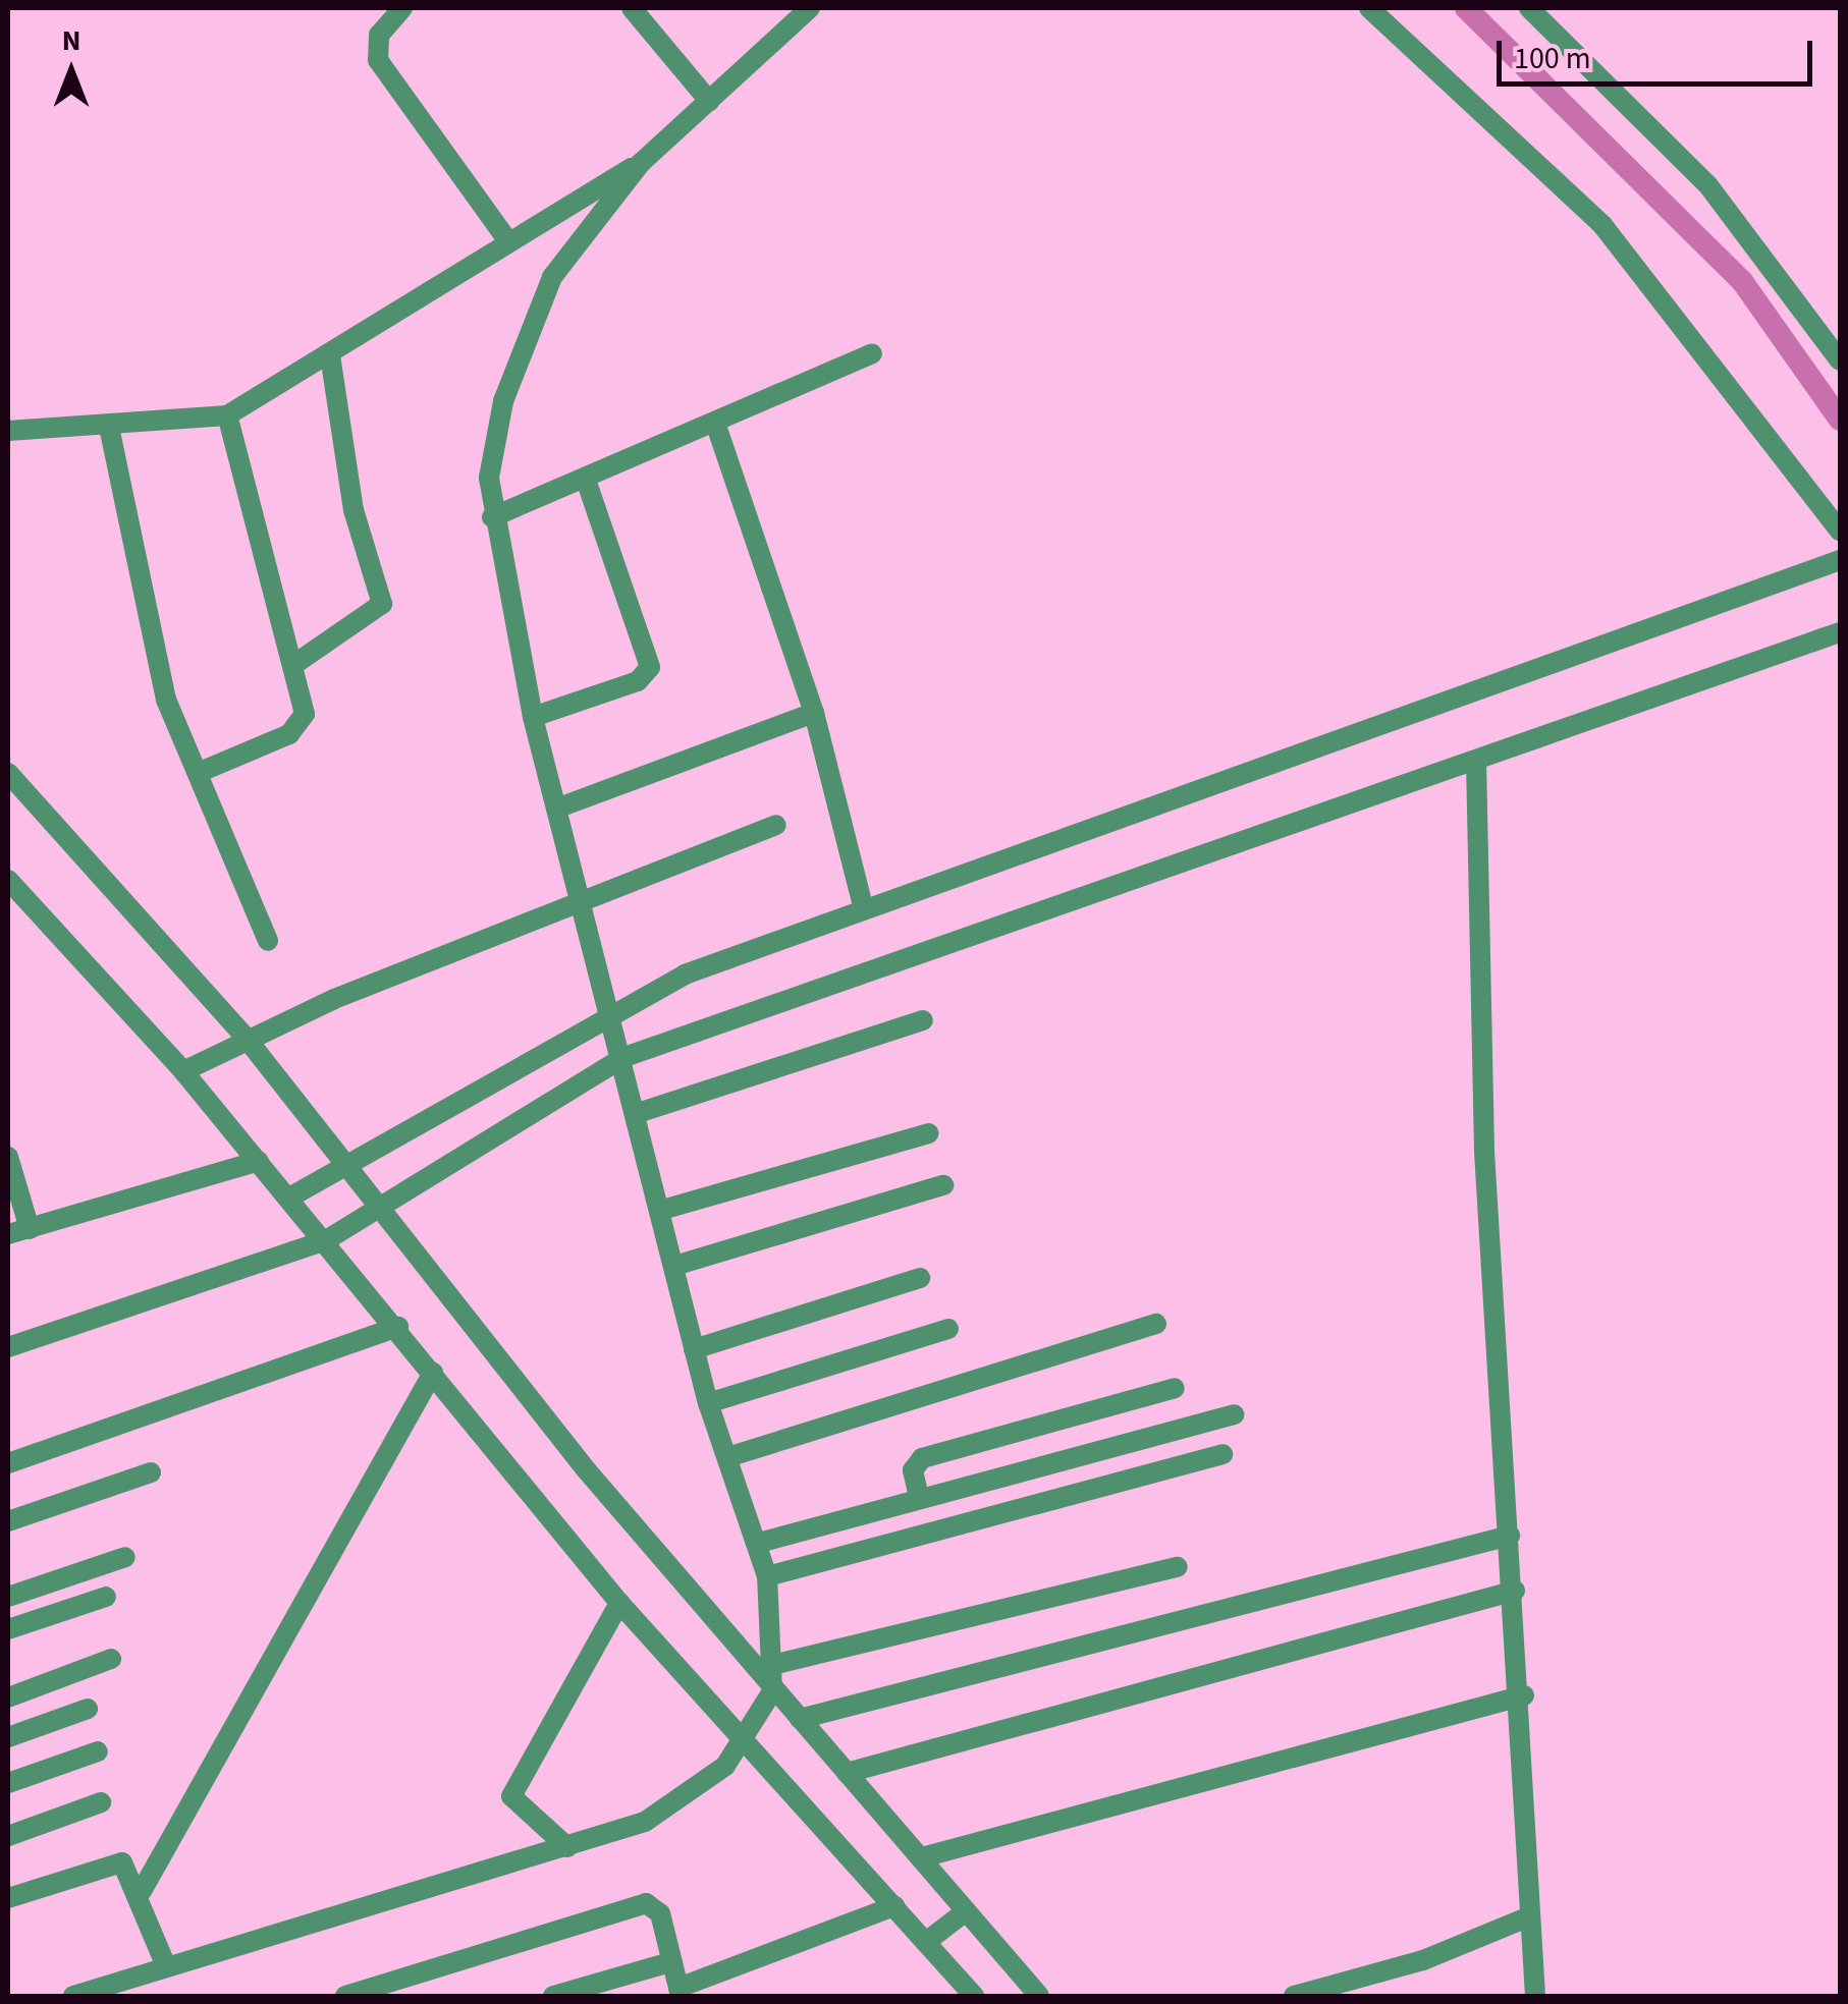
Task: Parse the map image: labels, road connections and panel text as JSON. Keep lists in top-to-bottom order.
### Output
{
  "scale_bar": "100 m",
  "north": "top"
}
